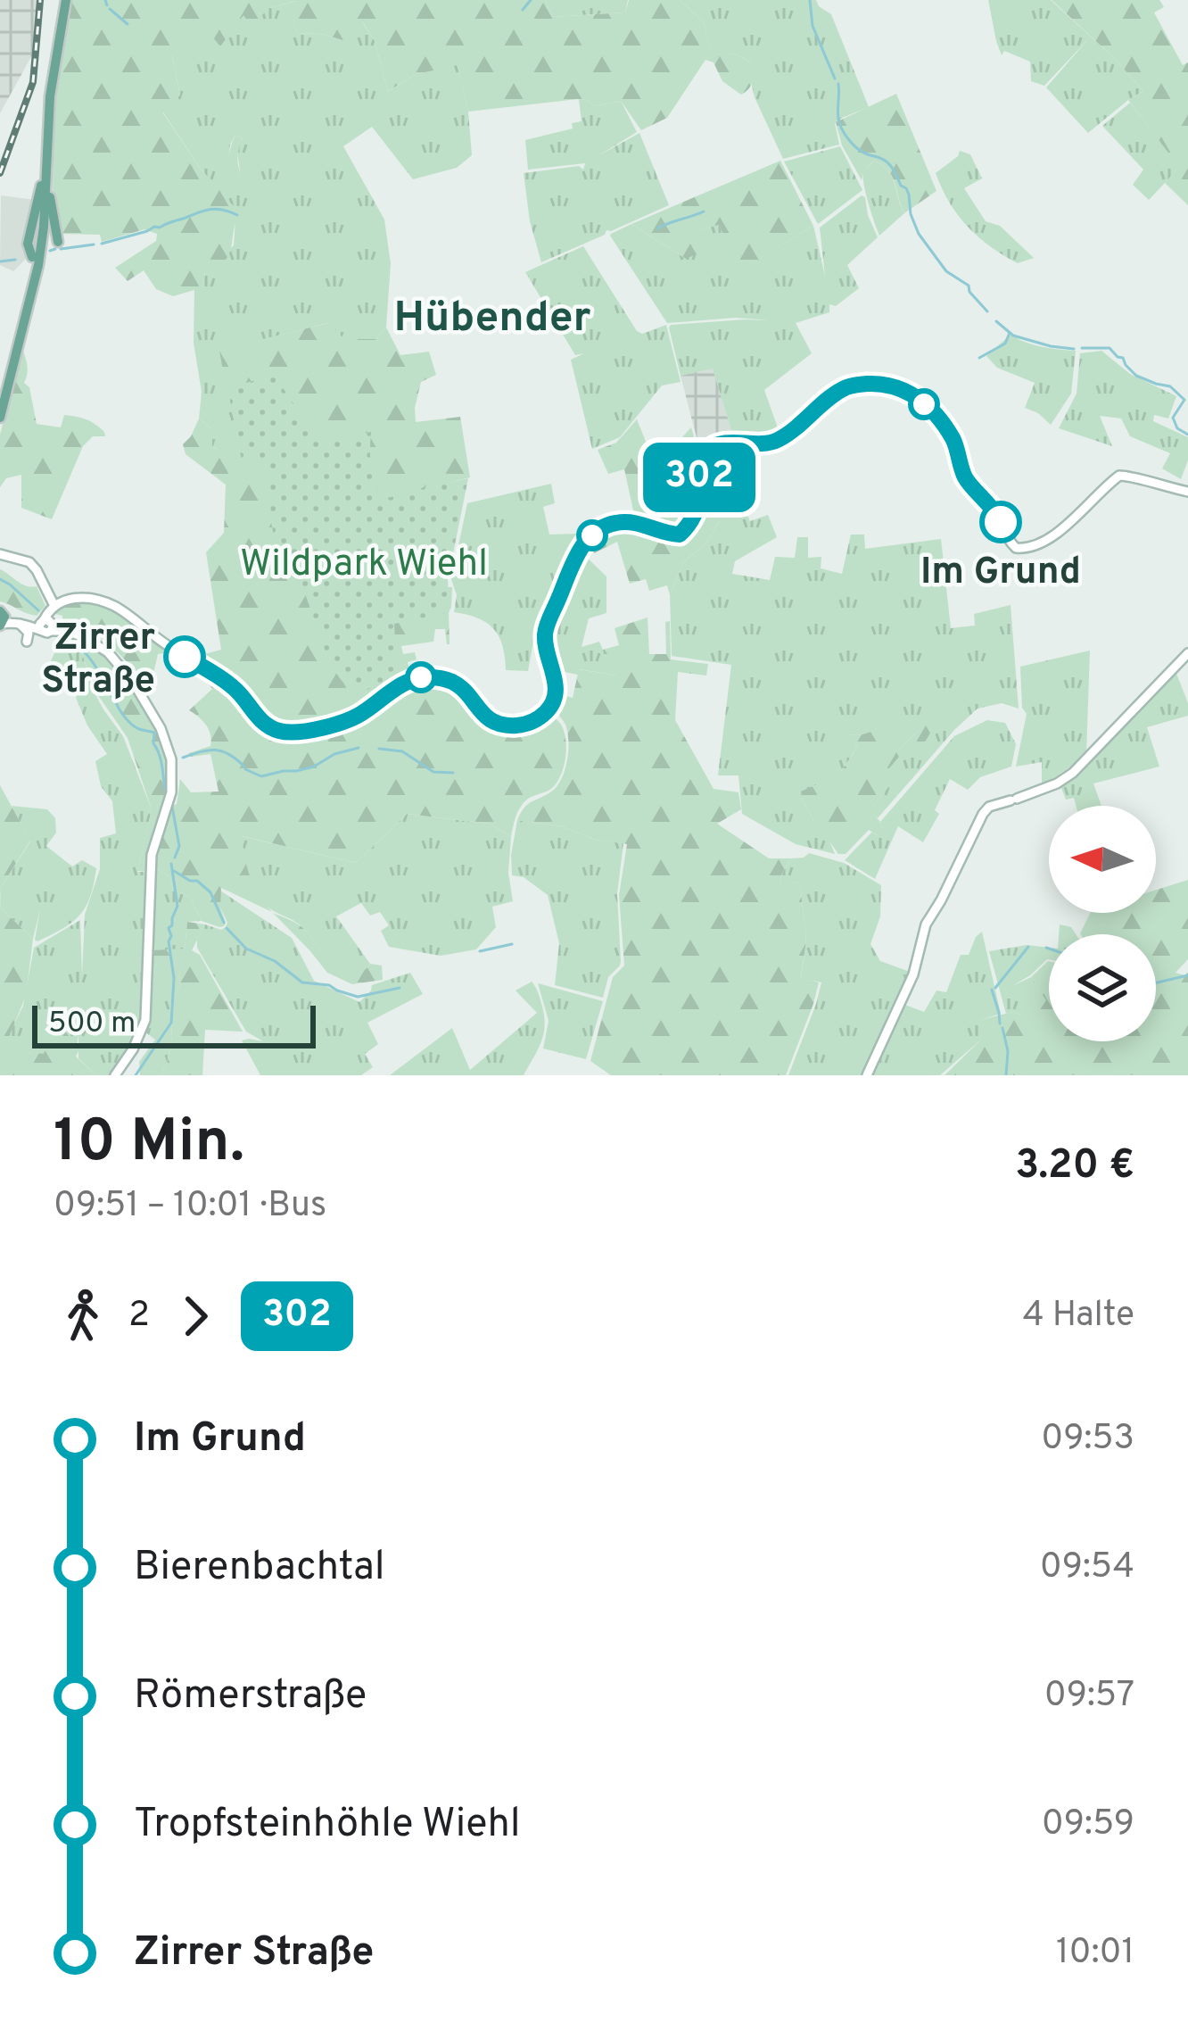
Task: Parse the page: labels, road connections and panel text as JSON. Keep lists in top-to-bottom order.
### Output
{
  "districts": ["Hübender"],
  "parks": ["Wildpark Wiehl"],
  "places": ["Im Grund", "Zirrer Straße"],
  "lines": ["bus line 302"],
  "scale_bar": "500 m",
  "north": "left",
  "page": {
    "on_map": "302",
    "scale": "500 m",
    "heading": ["10 Min.", "09:51 – 10:01 · Bus", "3.20 €"],
    "legs": ["2", "302", "4 Halte"],
    "list": [
      {
        "name": "Im Grund",
        "value": "09:53"
      },
      {
        "name": "Bierenbachtal",
        "value": "09:54"
      },
      {
        "name": "Römerstraße",
        "value": "09:57"
      },
      {
        "name": "Tropfsteinhöhle Wiehl",
        "value": "09:59"
      },
      {
        "name": "Zirrer Straße",
        "value": "10:01"
      }
    ]
  }
}
